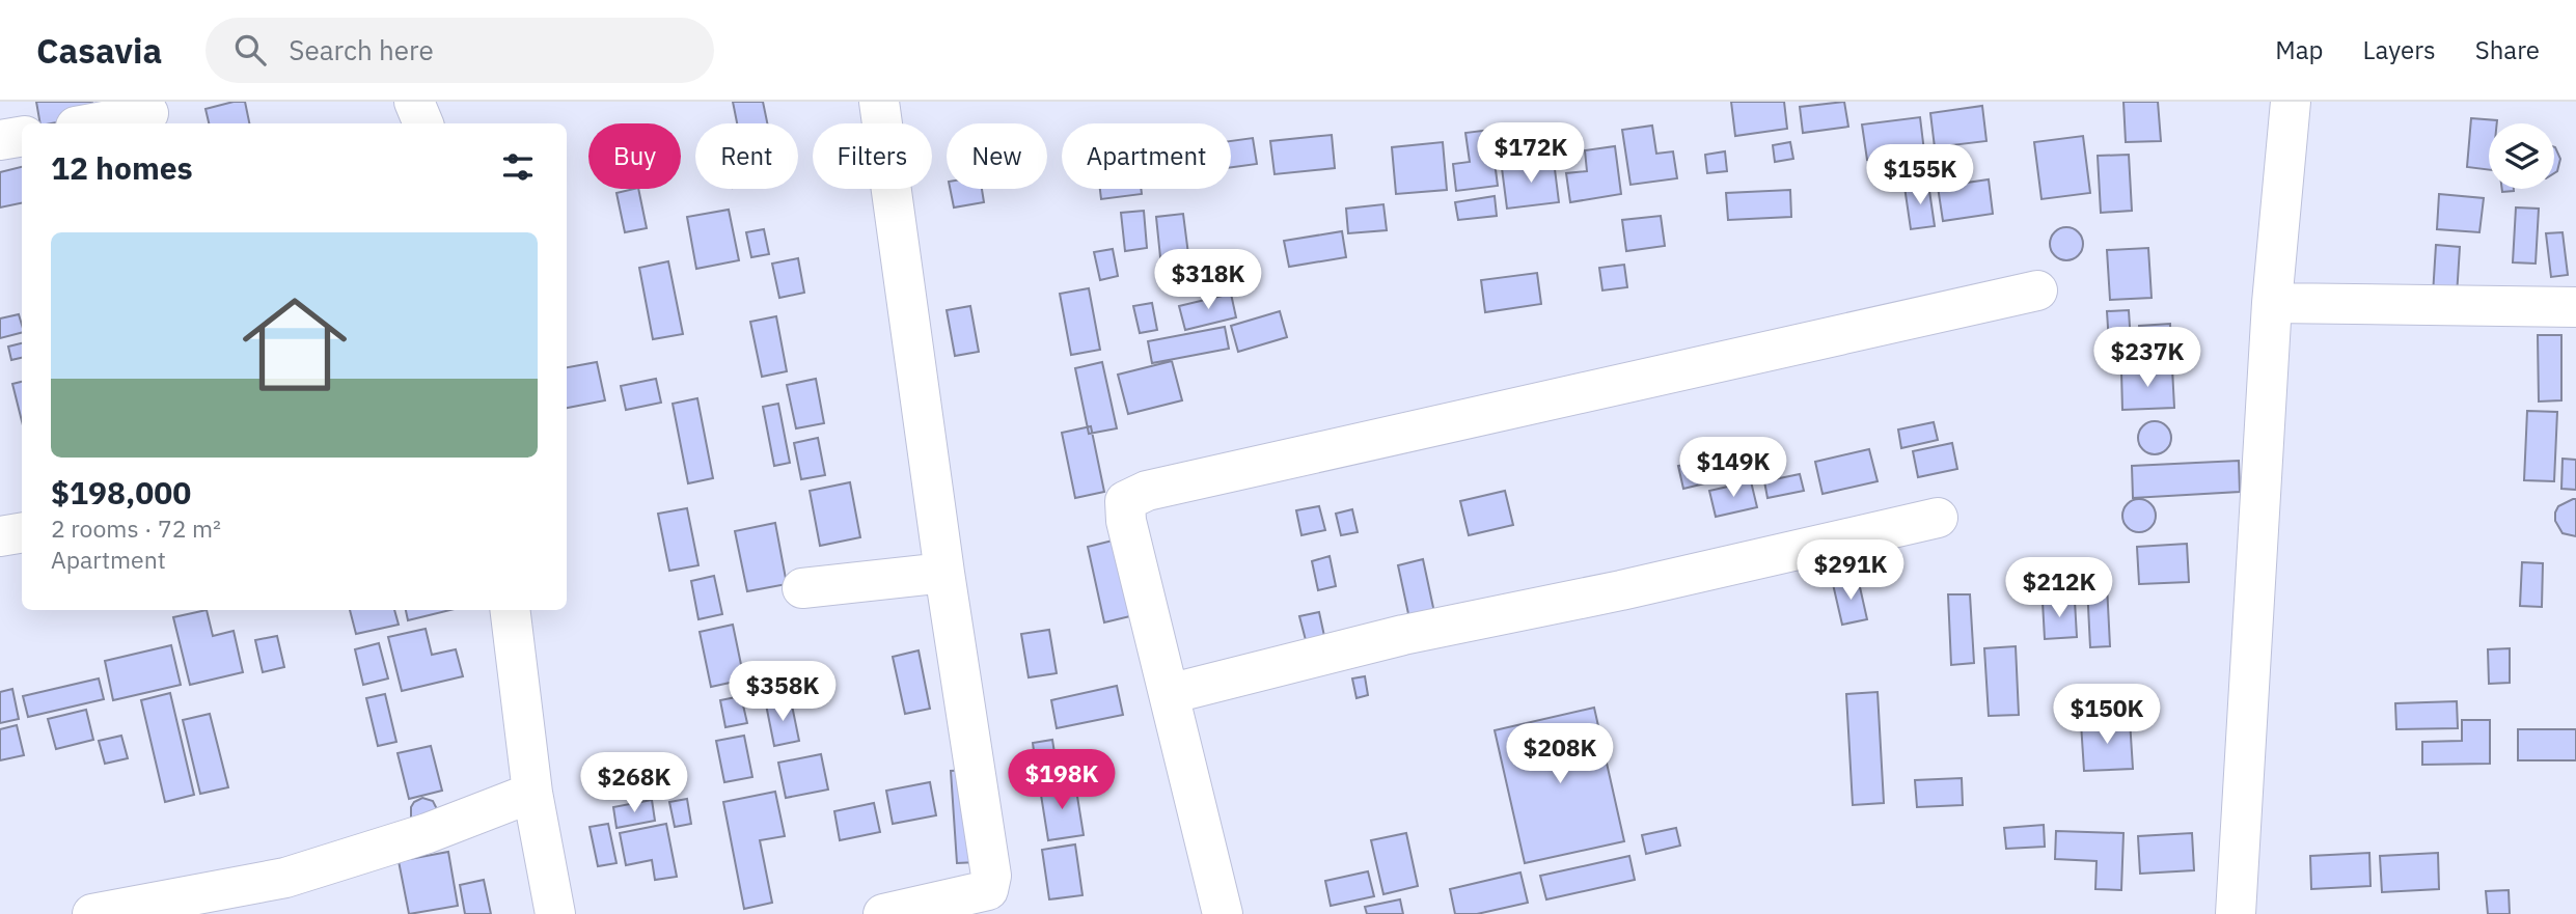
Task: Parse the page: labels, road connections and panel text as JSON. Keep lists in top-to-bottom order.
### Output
{
  "page": {
    "header": "Casavia",
    "search": "Search here",
    "nav": ["Map", "Layers", "Share"],
    "price": [
      "$172K",
      "$155K",
      "$318K",
      "$237K",
      "$149K",
      "$291K",
      "$212K",
      "$358K",
      "$150K",
      "$208K",
      "$198K",
      "$268K"
    ],
    "chip": [
      "Buy",
      "Rent",
      "Filters",
      "New",
      "Apartment"
    ],
    "heading": "12 homes",
    "list": [
      {
        "name": "$198,000",
        "note": "2 rooms · 72 m² · Apartment"
      }
    ]
  }
}
